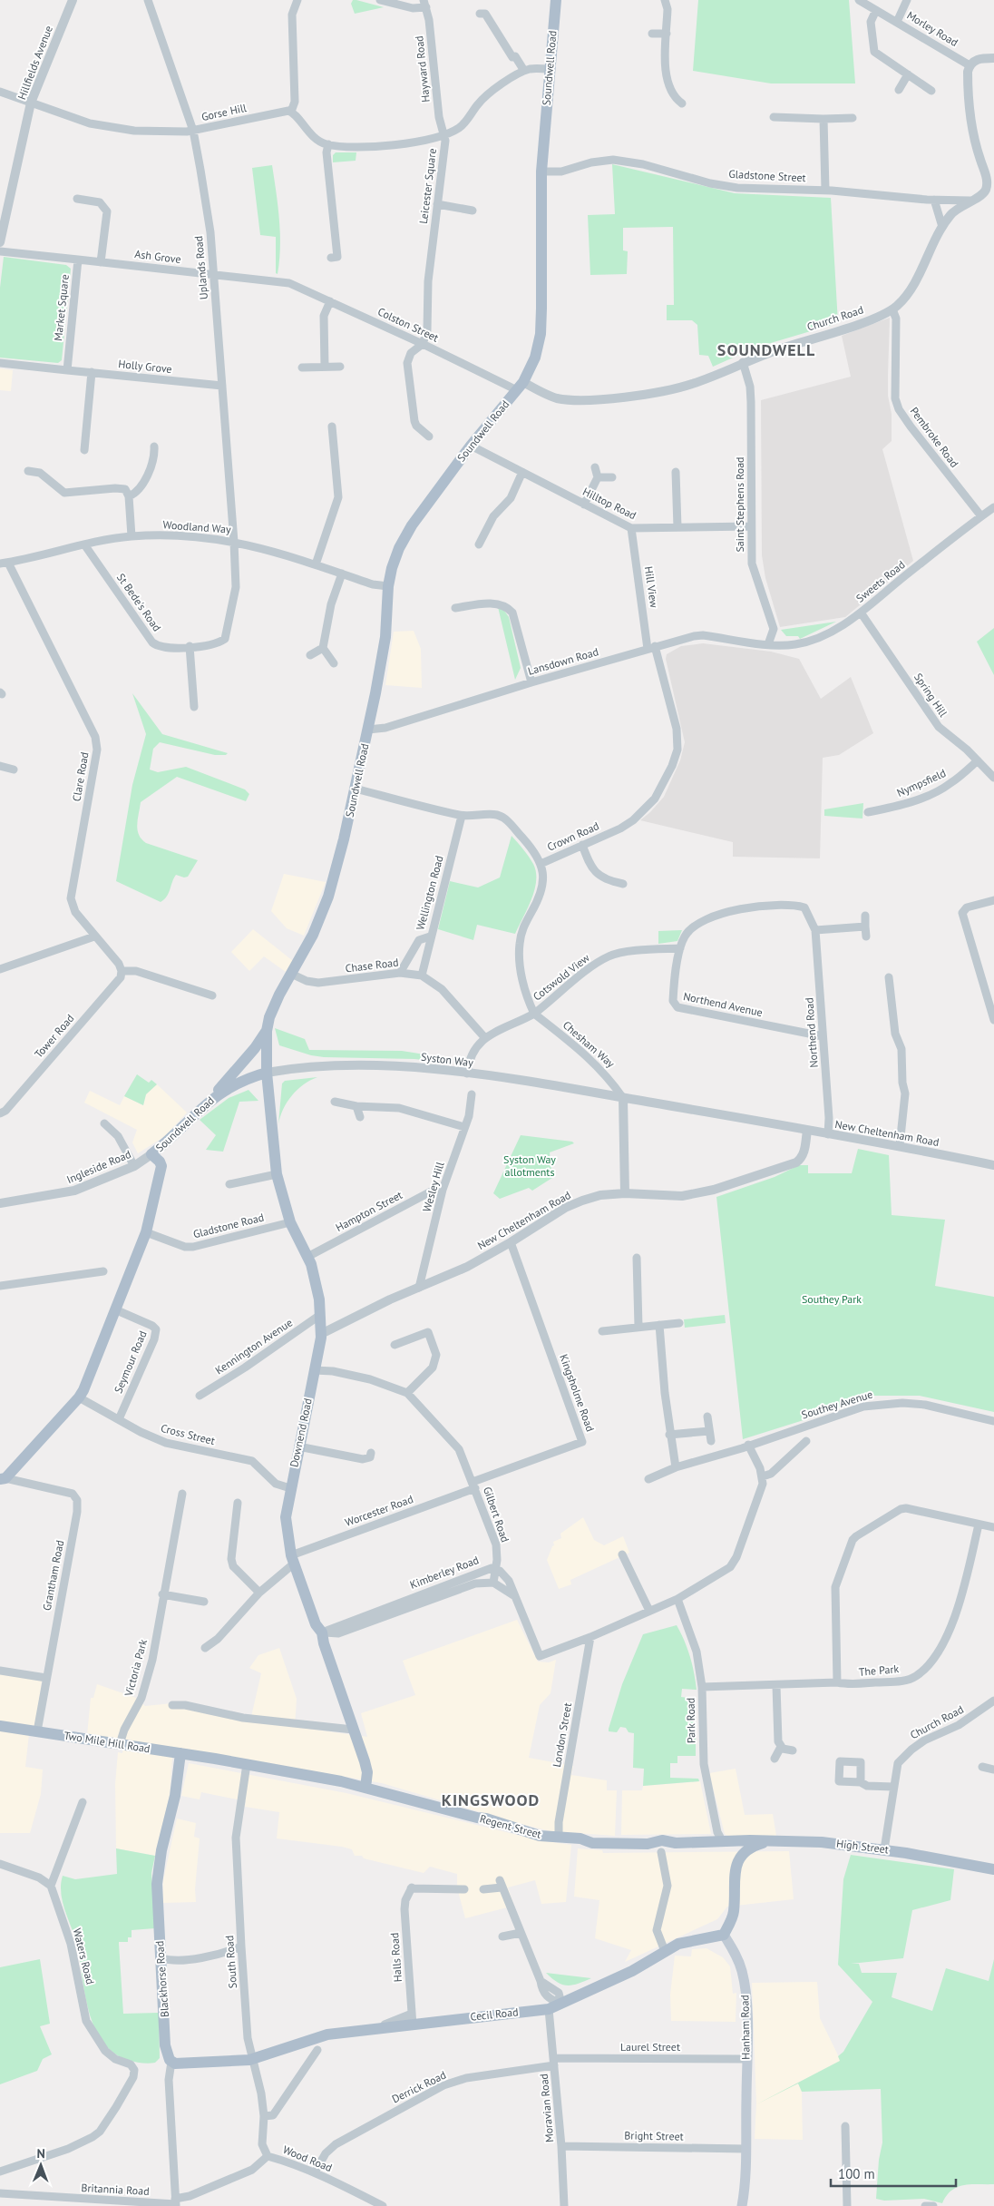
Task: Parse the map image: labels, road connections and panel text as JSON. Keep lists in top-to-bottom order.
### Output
{
  "streets": {
    "main road": [
      "Soundwell Road",
      "Downend Road",
      "Two Mile Hill Road",
      "Regent Street",
      "High Street",
      "Blackhorse Road",
      "Cecil Road",
      "Hanham Road"
    ],
    "street": [
      "Morley Road",
      "Hillfields Avenue",
      "Hayward Road",
      "Gorse Hill",
      "Gladstone Street",
      "Leicester Square",
      "Ash Grove",
      "Uplands Road",
      "Market Square",
      "Church Road",
      "Colston Street",
      "Holly Grove",
      "Pembroke Road",
      "Hilltop Road",
      "Saint Stephens Road",
      "Woodland Way",
      "Sweets Road",
      "Hill View",
      "St Bede's Road",
      "Lansdown Road",
      "Spring Hill",
      "Clare Road",
      "Nympsfield",
      "Crown Road",
      "Wellington Road",
      "Chase Road",
      "Cotswold View",
      "Northend Avenue",
      "Northend Road",
      "Tower Road",
      "Chesham Way",
      "Syston Way",
      "New Cheltenham Road",
      "Ingleside Road",
      "Wesley Hill",
      "Hampton Street",
      "Gladstone Road",
      "Kennington Avenue",
      "Seymour Road",
      "Kingsholme Road",
      "Southey Avenue",
      "Cross Street",
      "Worcester Road",
      "Gilbert Road",
      "Kimberley Road",
      "Grantham Road",
      "Victoria Park",
      "The Park",
      "Park Road",
      "London Street",
      "Waters Road",
      "Halls Road",
      "South Road",
      "Laurel Street",
      "Derrick Road",
      "Moravian Road",
      "Bright Street",
      "Wood Road",
      "Britannia Road"
    ]
  },
  "crossings": [
    ["Hillfields Avenue", "Gorse Hill"],
    ["Soundwell Road", "Gladstone Street"],
    ["Soundwell Road", "Leicester Square"],
    ["Soundwell Road", "Church Road"],
    ["Soundwell Road", "Colston Street"],
    ["Soundwell Road", "Hilltop Road"],
    ["Soundwell Road", "Woodland Way"],
    ["Soundwell Road", "Lansdown Road"],
    ["Soundwell Road", "Crown Road"],
    ["Soundwell Road", "Chase Road"],
    ["Soundwell Road", "Syston Way"],
    ["Soundwell Road", "Ingleside Road"],
    ["Soundwell Road", "Gladstone Road"],
    ["Soundwell Road", "Seymour Road"],
    ["Soundwell Road", "Downend Road"],
    ["Soundwell Road", "Cross Street"],
    ["Soundwell Road", "Grantham Road"],
    ["Hayward Road", "Leicester Square"],
    ["Gorse Hill", "Uplands Road"],
    ["Gladstone Street", "Church Road"],
    ["Leicester Square", "Colston Street"],
    ["Ash Grove", "Uplands Road"],
    ["Ash Grove", "Market Square"],
    ["Ash Grove", "Colston Street"],
    ["Uplands Road", "Holly Grove"],
    ["Uplands Road", "Woodland Way"],
    ["Uplands Road", "St Bede's Road"],
    ["Market Square", "Holly Grove"],
    ["Church Road", "Colston Street"],
    ["Church Road", "Pembroke Road"],
    ["Church Road", "Saint Stephens Road"],
    ["Church Road", "High Street"],
    ["Pembroke Road", "Sweets Road"],
    ["Hilltop Road", "Saint Stephens Road"],
    ["Hilltop Road", "Hill View"],
    ["Saint Stephens Road", "Sweets Road"],
    ["Saint Stephens Road", "Lansdown Road"],
    ["Woodland Way", "St Bede's Road"],
    ["Woodland Way", "Clare Road"],
    ["Sweets Road", "Lansdown Road"],
    ["Sweets Road", "Spring Hill"],
    ["Hill View", "Lansdown Road"],
    ["Hill View", "Crown Road"],
    ["Lansdown Road", "Crown Road"],
    ["Spring Hill", "Nympsfield"],
    ["Clare Road", "Tower Road"],
    ["Crown Road", "Wellington Road"],
    ["Wellington Road", "Chase Road"],
    ["Cotswold View", "Northend Avenue"],
    ["Cotswold View", "Chesham Way"],
    ["Northend Avenue", "Northend Road"],
    ["Northend Road", "New Cheltenham Road"],
    ["Chesham Way", "Syston Way"],
    ["Syston Way", "New Cheltenham Road"],
    ["Syston Way", "Downend Road"],
    ["New Cheltenham Road", "Wesley Hill"],
    ["New Cheltenham Road", "Kingsholme Road"],
    ["New Cheltenham Road", "Downend Road"],
    ["Wesley Hill", "Hampton Street"],
    ["Hampton Street", "Downend Road"],
    ["Gladstone Road", "Downend Road"],
    ["Kennington Avenue", "Downend Road"],
    ["Seymour Road", "Cross Street"],
    ["Kingsholme Road", "Worcester Road"],
    ["Kingsholme Road", "Gilbert Road"],
    ["Downend Road", "Cross Street"],
    ["Downend Road", "Worcester Road"],
    ["Downend Road", "Gilbert Road"],
    ["Downend Road", "Kimberley Road"],
    ["Downend Road", "Regent Street"],
    ["Worcester Road", "Gilbert Road"],
    ["Gilbert Road", "Kimberley Road"],
    ["Grantham Road", "Two Mile Hill Road"],
    ["Victoria Park", "Two Mile Hill Road"],
    ["The Park", "Park Road"],
    ["Park Road", "Regent Street"],
    ["Park Road", "High Street"],
    ["London Street", "Regent Street"],
    ["Two Mile Hill Road", "Regent Street"],
    ["Two Mile Hill Road", "Blackhorse Road"],
    ["Regent Street", "High Street"],
    ["Regent Street", "South Road"],
    ["Halls Road", "Cecil Road"],
    ["South Road", "Cecil Road"],
    ["South Road", "Wood Road"],
    ["Blackhorse Road", "Cecil Road"],
    ["Blackhorse Road", "Wood Road"],
    ["Blackhorse Road", "Britannia Road"],
    ["Cecil Road", "Hanham Road"],
    ["Cecil Road", "Moravian Road"],
    ["Hanham Road", "Laurel Street"],
    ["Hanham Road", "Bright Street"],
    ["Laurel Street", "Derrick Road"],
    ["Laurel Street", "Moravian Road"],
    ["Derrick Road", "Moravian Road"],
    ["Derrick Road", "Wood Road"],
    ["Moravian Road", "Bright Street"],
    ["Wood Road", "Britannia Road"]
  ],
  "districts": ["SOUNDWELL", "KINGSWOOD"],
  "parks": ["Syston Way allotments", "Southey Park"],
  "scale_bar": "100 m",
  "north": "top"
}
